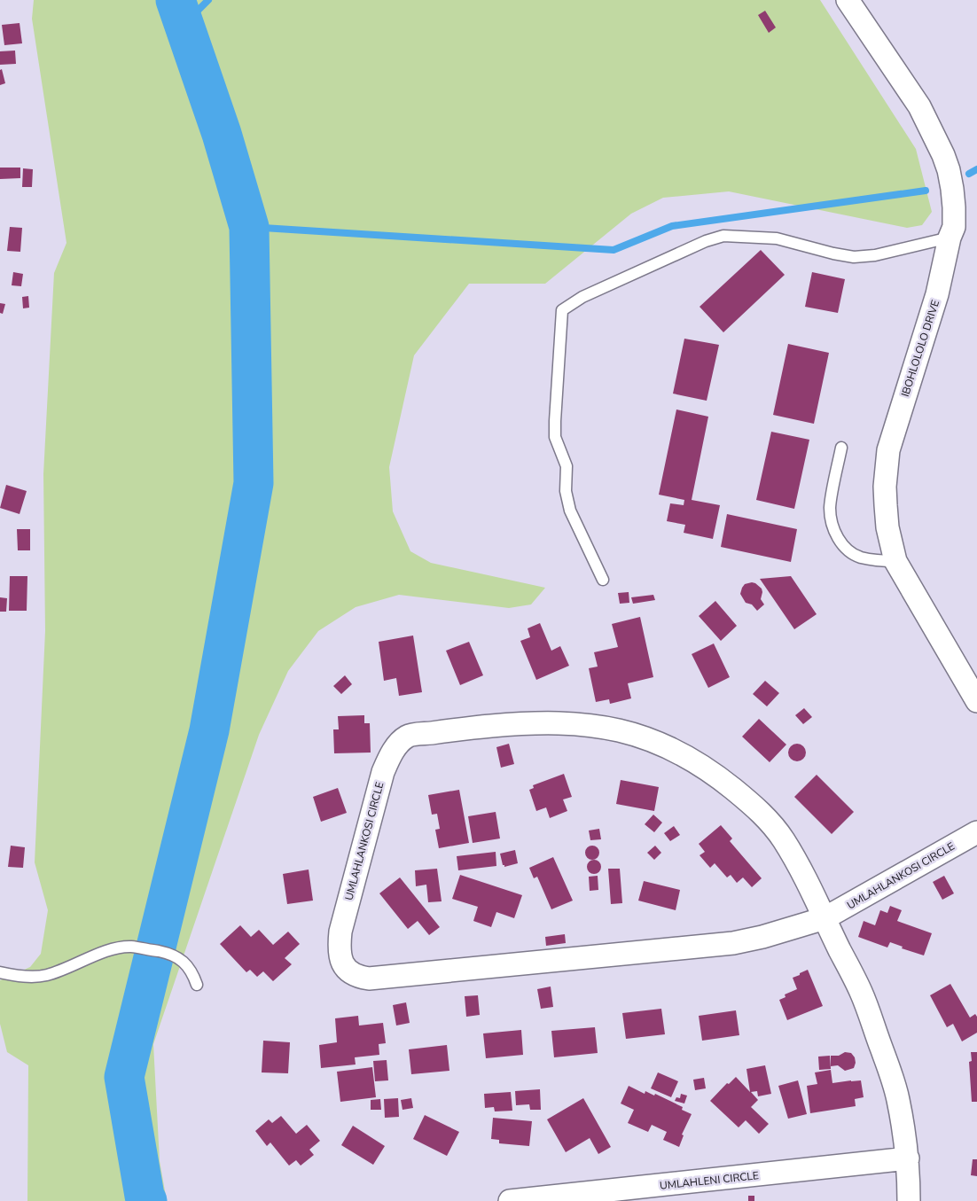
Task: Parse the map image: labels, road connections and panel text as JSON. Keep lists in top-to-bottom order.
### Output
{
  "streets": {
    "street": ["IBOHLOLOLO DRIVE", "UMLAHLANKOSI CIRCLE", "UMLAHLENI CIRCLE"]
  }
}
